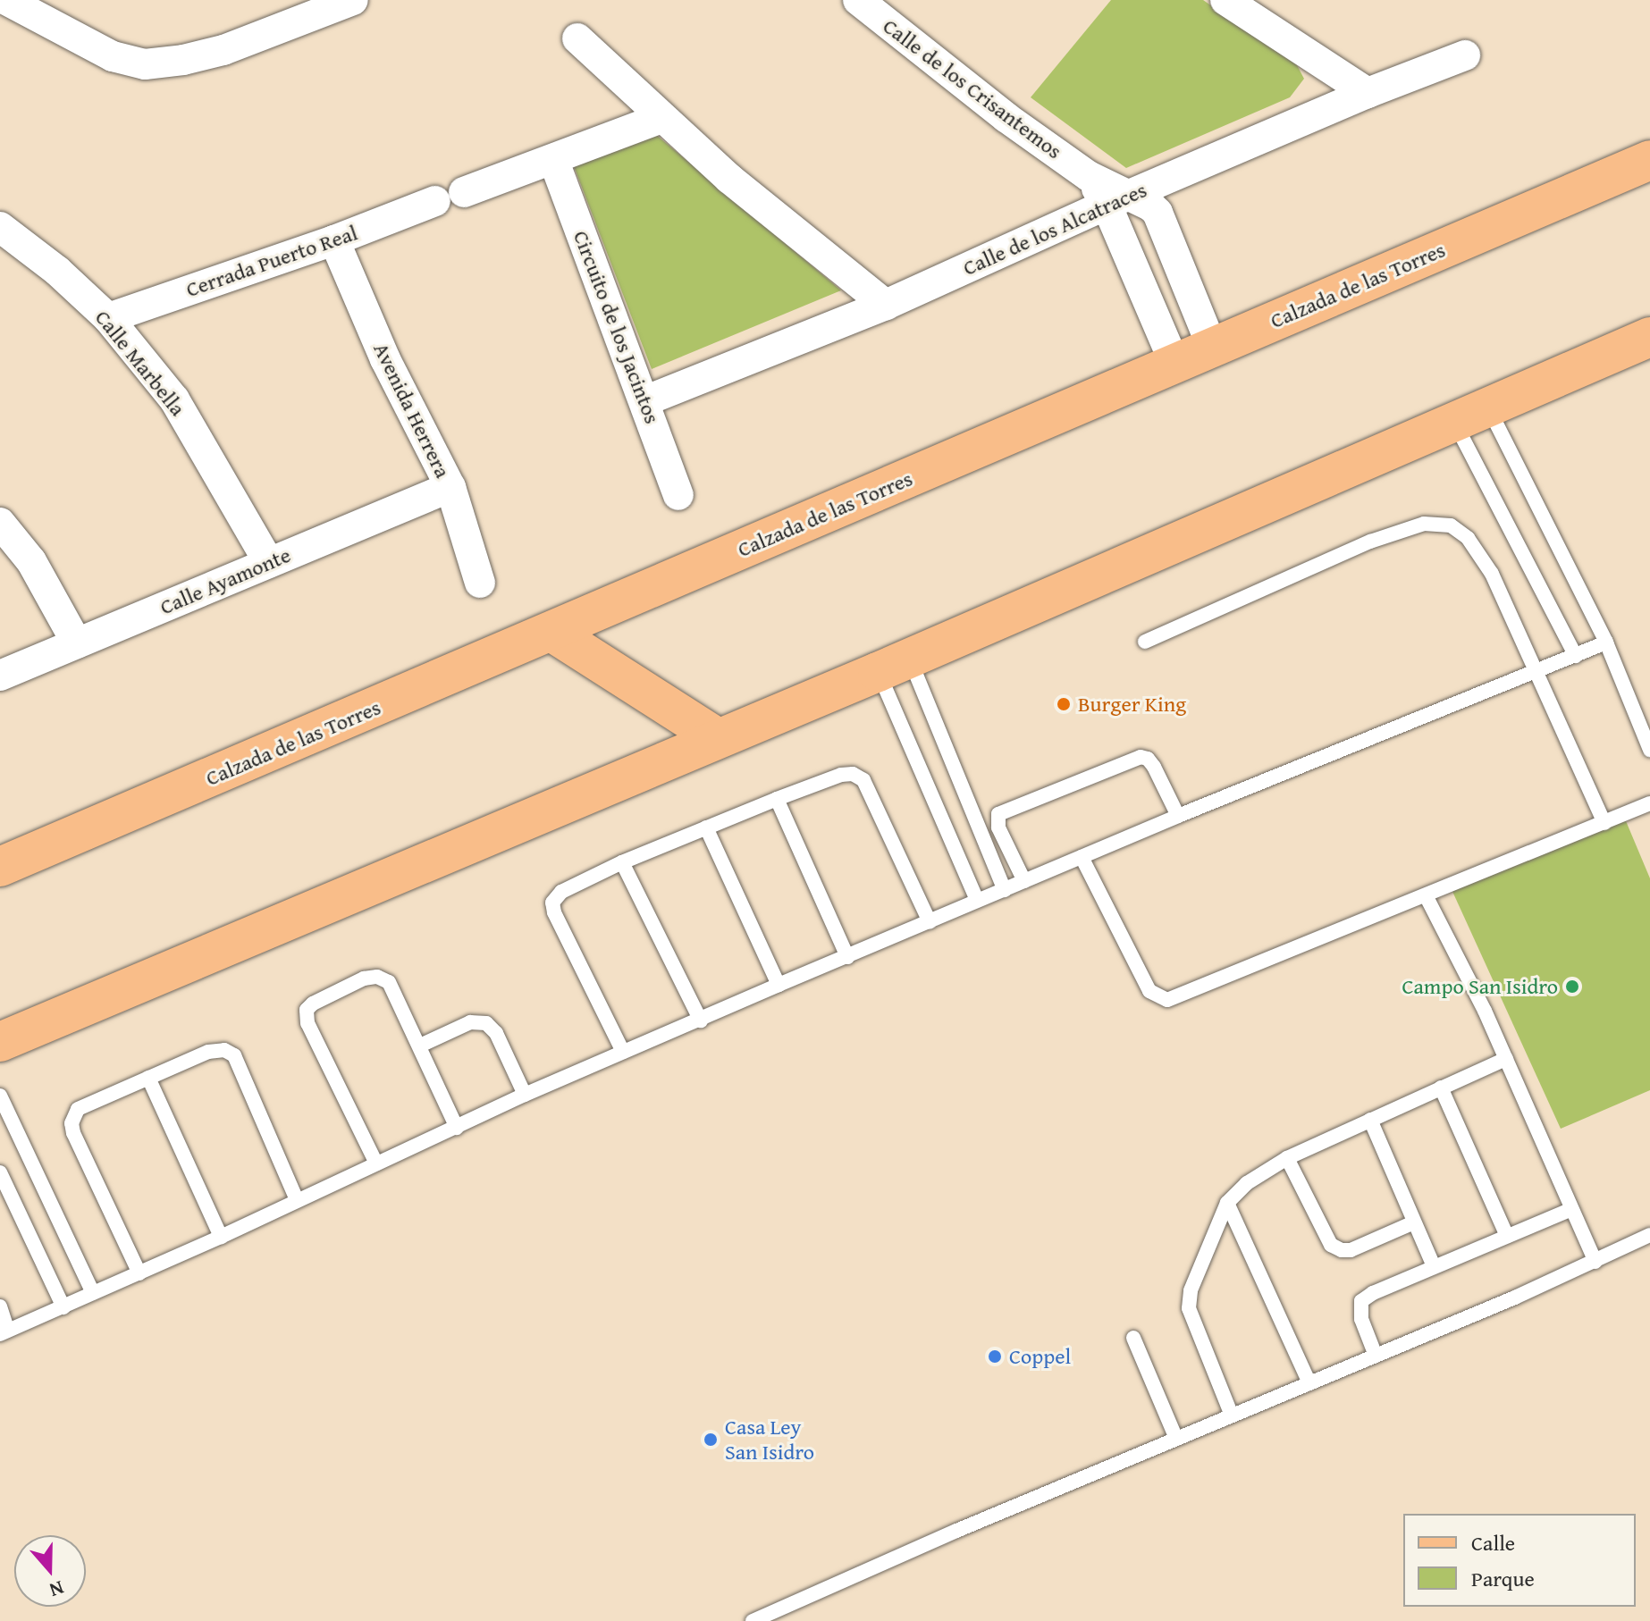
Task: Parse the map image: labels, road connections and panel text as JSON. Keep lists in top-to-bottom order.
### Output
{
  "streets": {
    "main road": ["Calzada de las Torres"],
    "street": [
      "Calle de los Crisantemos",
      "Calle de los Alcatraces",
      "Cerrada Puerto Real",
      "Circuito de los Jacintos",
      "Calle Marbella",
      "Avenida Herrera",
      "Calle Ayamonte"
    ]
  },
  "crossings": [
    ["Calle de los Crisantemos", "Calle de los Alcatraces"],
    ["Calle de los Crisantemos", "Calzada de las Torres"],
    ["Calle de los Alcatraces", "Circuito de los Jacintos"],
    ["Cerrada Puerto Real", "Calle Marbella"],
    ["Cerrada Puerto Real", "Avenida Herrera"],
    ["Calle Marbella", "Calle Ayamonte"],
    ["Avenida Herrera", "Calle Ayamonte"]
  ],
  "places": [
    "Burger King",
    "Campo San Isidro",
    "Coppel",
    "Casa Ley San Isidro"
  ],
  "legend": ["Calle", "Parque"],
  "north": "bottom"
}
